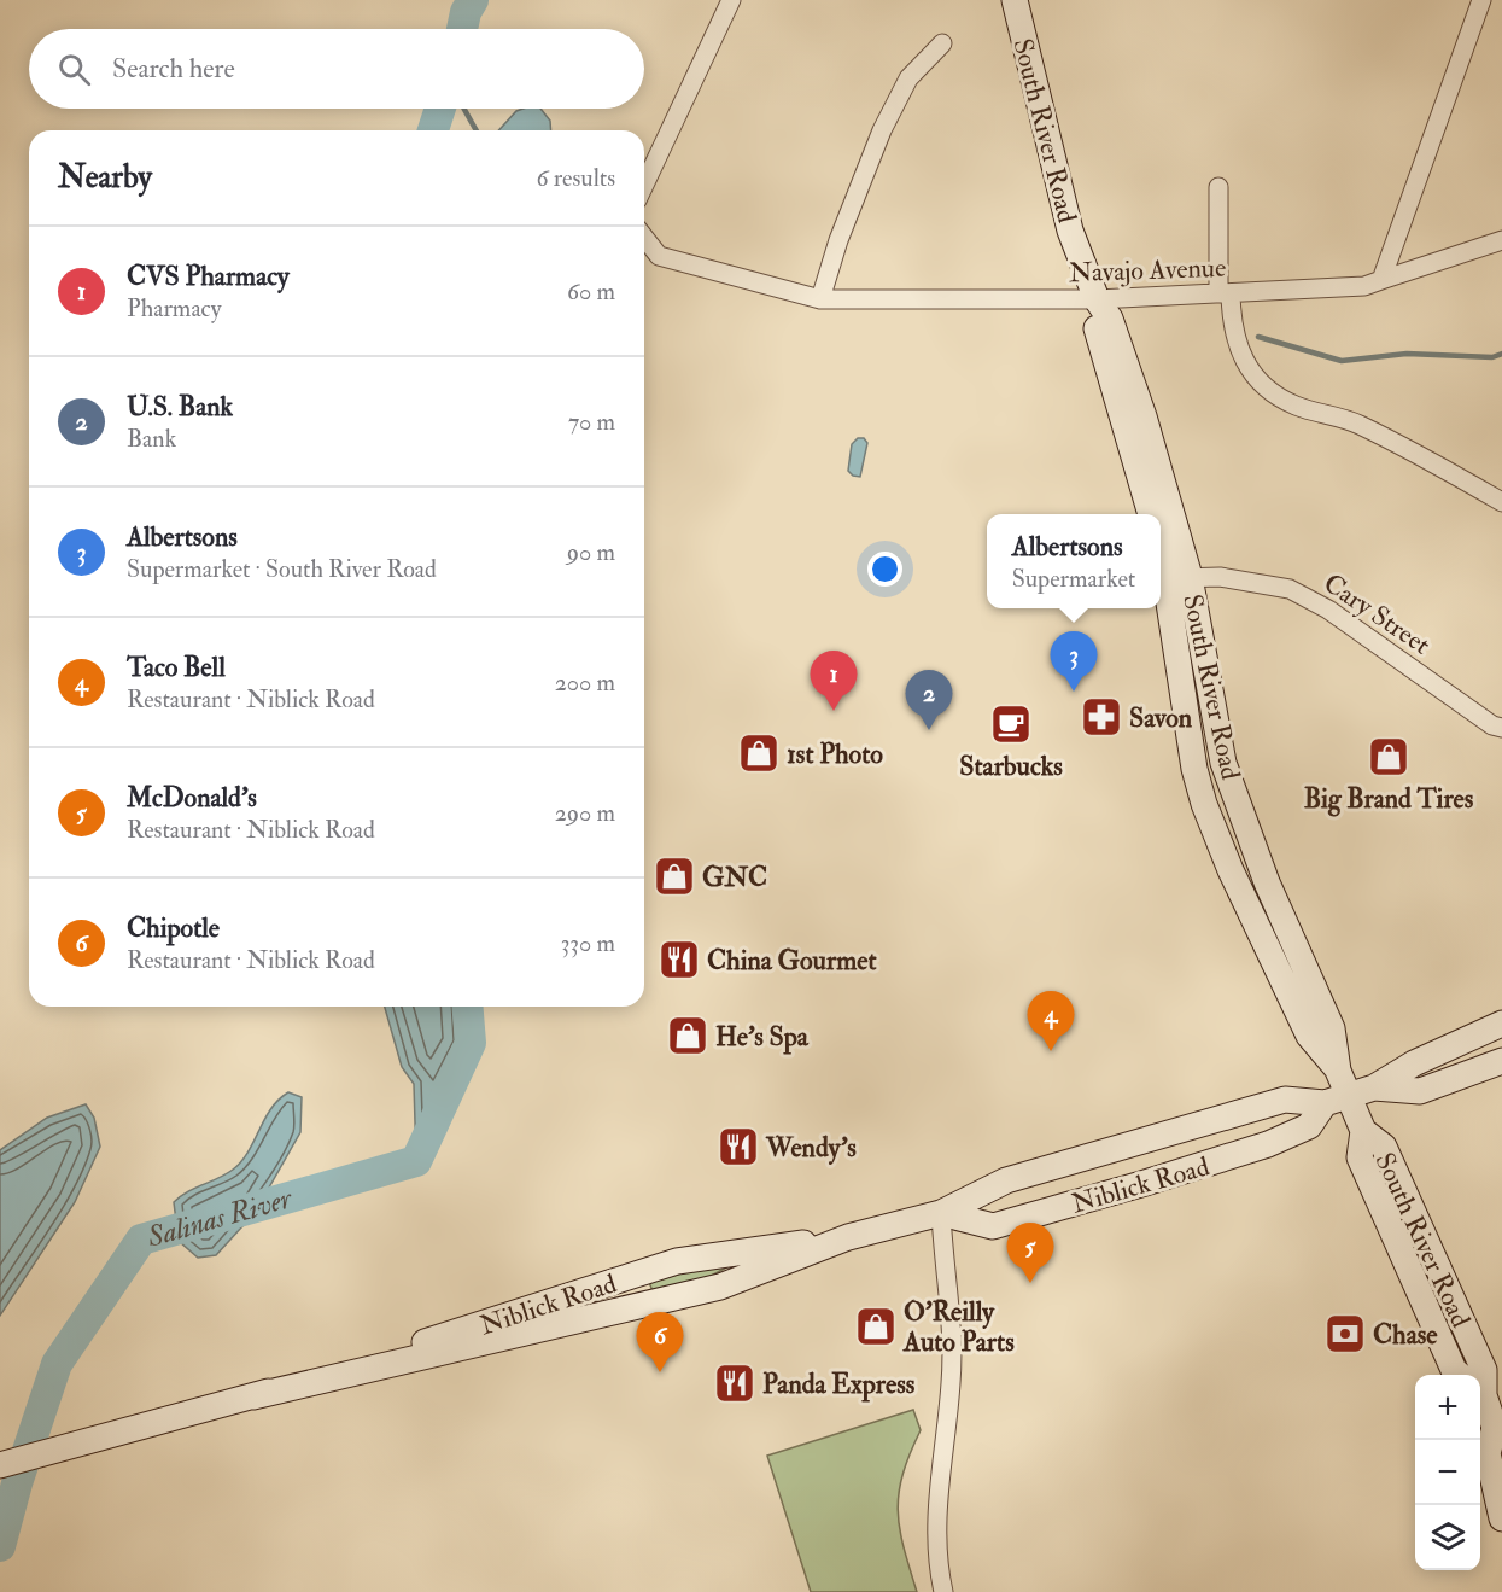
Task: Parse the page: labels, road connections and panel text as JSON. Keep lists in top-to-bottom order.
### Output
{
  "streets": {
    "main road": ["South River Road", "Niblick Road"],
    "street": ["Navajo Avenue", "Cary Street"]
  },
  "crossings": [
    ["South River Road", "Navajo Avenue"],
    ["South River Road", "Cary Street"],
    ["South River Road", "Niblick Road"]
  ],
  "water": ["Salinas River"],
  "places": {
    "pharmacy": ["Savon"],
    "cafe": ["Starbucks"],
    "shop": [
      "1st Photo",
      "Big Brand Tires",
      "GNC",
      "He's Spa",
      "O'Reilly Auto Parts"
    ],
    "restaurant": ["China Gourmet", "Wendy's", "Panda Express"],
    "bank": ["Chase"]
  },
  "page": {
    "search": "Search here",
    "heading": ["Nearby", "6 results"],
    "list": [
      {
        "mark": "1",
        "name": "CVS Pharmacy",
        "note": "Pharmacy",
        "value": "60 m"
      },
      {
        "mark": "2",
        "name": "U.S. Bank",
        "note": "Bank",
        "value": "70 m"
      },
      {
        "mark": "3",
        "name": "Albertsons",
        "note": "Supermarket · South River Road",
        "value": "90 m"
      },
      {
        "mark": "4",
        "name": "Taco Bell",
        "note": "Restaurant · Niblick Road",
        "value": "200 m"
      },
      {
        "mark": "5",
        "name": "McDonald's",
        "note": "Restaurant · Niblick Road",
        "value": "290 m"
      },
      {
        "mark": "6",
        "name": "Chipotle",
        "note": "Restaurant · Niblick Road",
        "value": "330 m"
      }
    ],
    "popup": ["Albertsons", "Supermarket"],
    "pins": [
      "3",
      "1",
      "2",
      "4",
      "5",
      "6"
    ],
    "map_buttons": ["+", "−"]
  }
}
